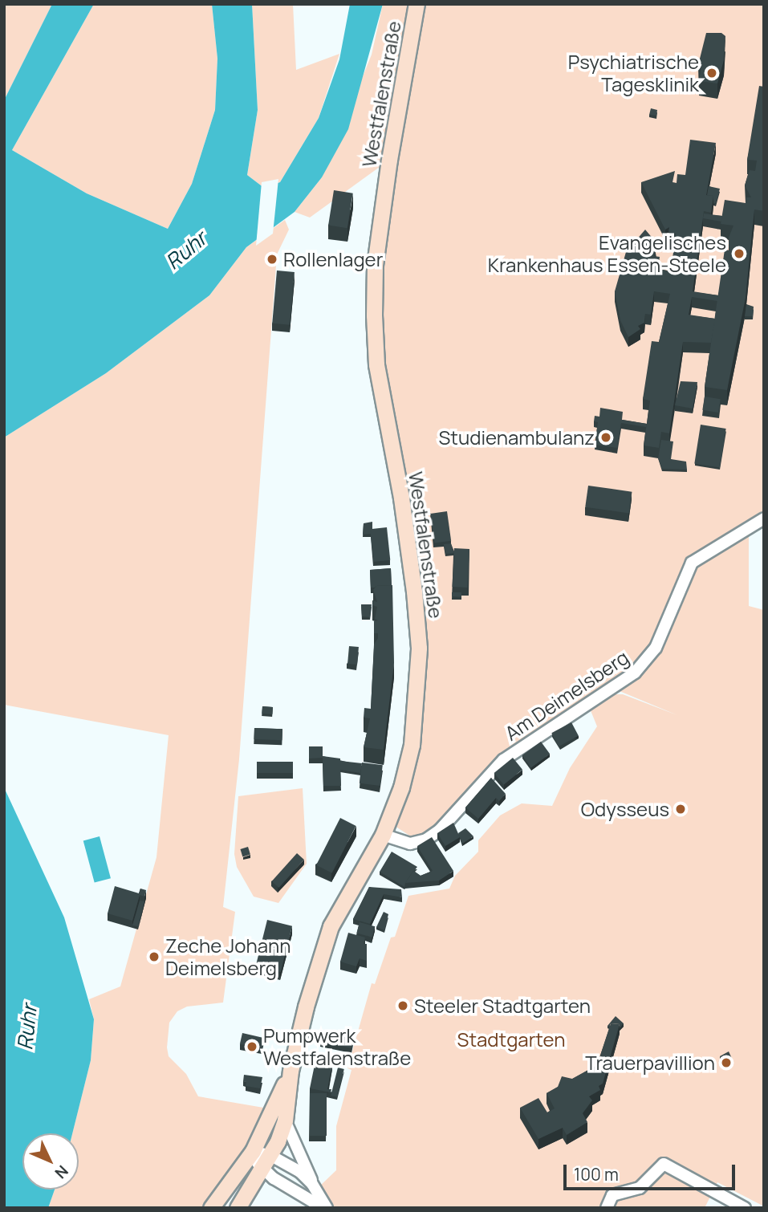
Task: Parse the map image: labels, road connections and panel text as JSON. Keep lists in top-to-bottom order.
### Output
{
  "streets": {
    "main road": ["Westfalenstraße"],
    "street": ["Am Deimelsberg"]
  },
  "crossings": [
    ["Westfalenstraße", "Am Deimelsberg"]
  ],
  "water": ["Ruhr"],
  "parks": ["Stadtgarten"],
  "places": [
    "Psychiatrische Tagesklinik",
    "Evangelisches Krankenhaus Essen-Steele",
    "Rollenlager",
    "Studienambulanz",
    "Odysseus",
    "Zeche Johann Deimelsberg",
    "Steeler Stadtgarten",
    "Pumpwerk Westfalenstraße",
    "Trauerpavillion"
  ],
  "scale_bar": "100 m",
  "north": "bottom right"
}
